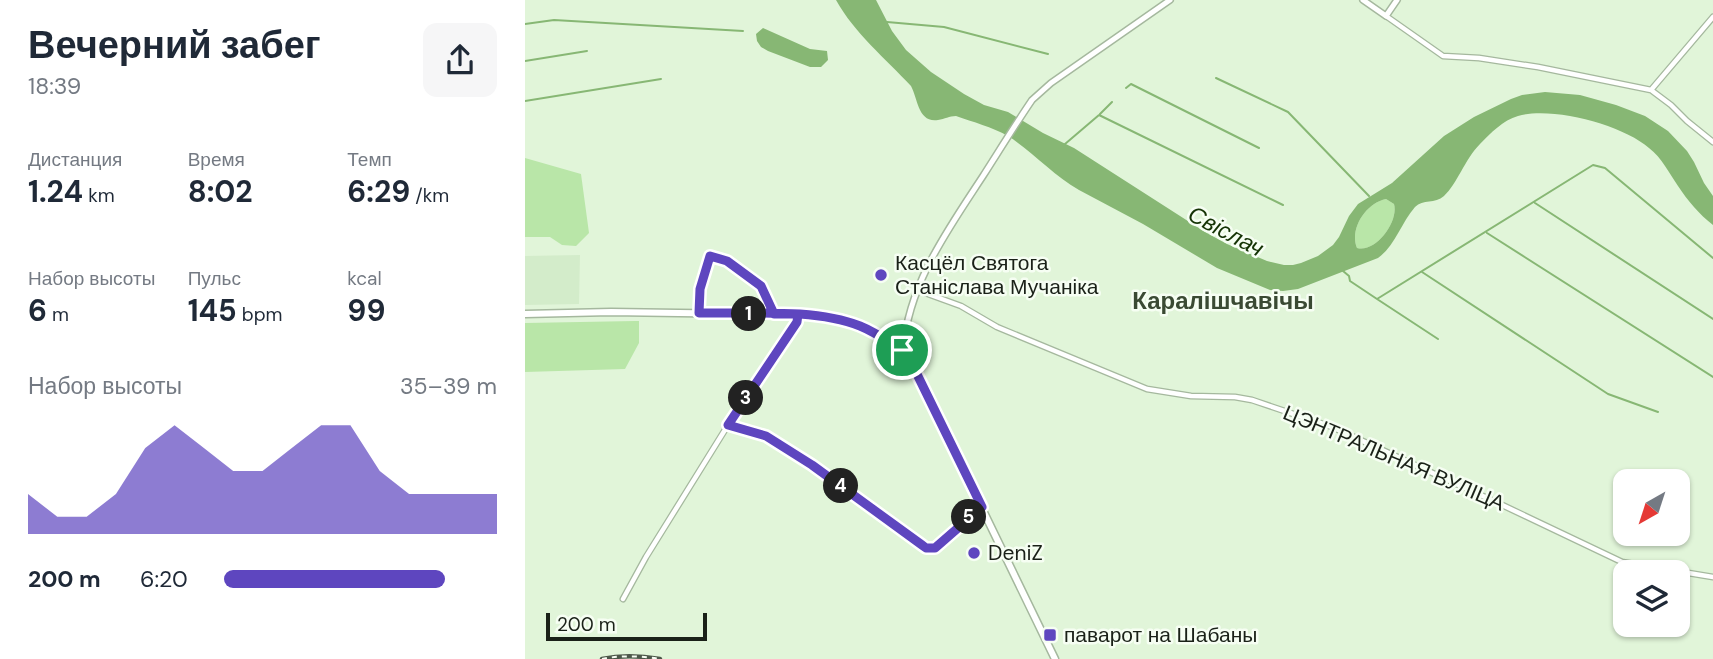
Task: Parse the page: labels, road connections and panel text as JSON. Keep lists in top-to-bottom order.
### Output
{
  "streets": {
    "street": ["ЦЭНТРАЛЬНАЯ ВУЛІЦА"]
  },
  "districts": ["Каралішчавічы"],
  "water": ["Свіслач"],
  "places": {
    "other": ["Касцёл Святога Станіслава Мучаніка", "DeniZ"],
    "transit": ["паварот на Шабаны"]
  },
  "scale_bar": "200 m",
  "north": "bottom left",
  "page": {
    "heading": ["Вечерний забег", "18:39"],
    "stats": [
      ["Дистанция", "1.24 km"],
      ["Время", "8:02"],
      ["Темп", "6:29 /km"],
      ["Набор высоты", "6 m"],
      ["Пульс", "145 bpm"],
      ["kcal", "99"]
    ],
    "pins": [
      "1",
      "3",
      "4",
      "5"
    ],
    "chart": ["Набор высоты", "35–39 m"],
    "list": [
      {
        "name": "200 m",
        "note": "6:20"
      }
    ],
    "scale": "200 m"
  }
}
